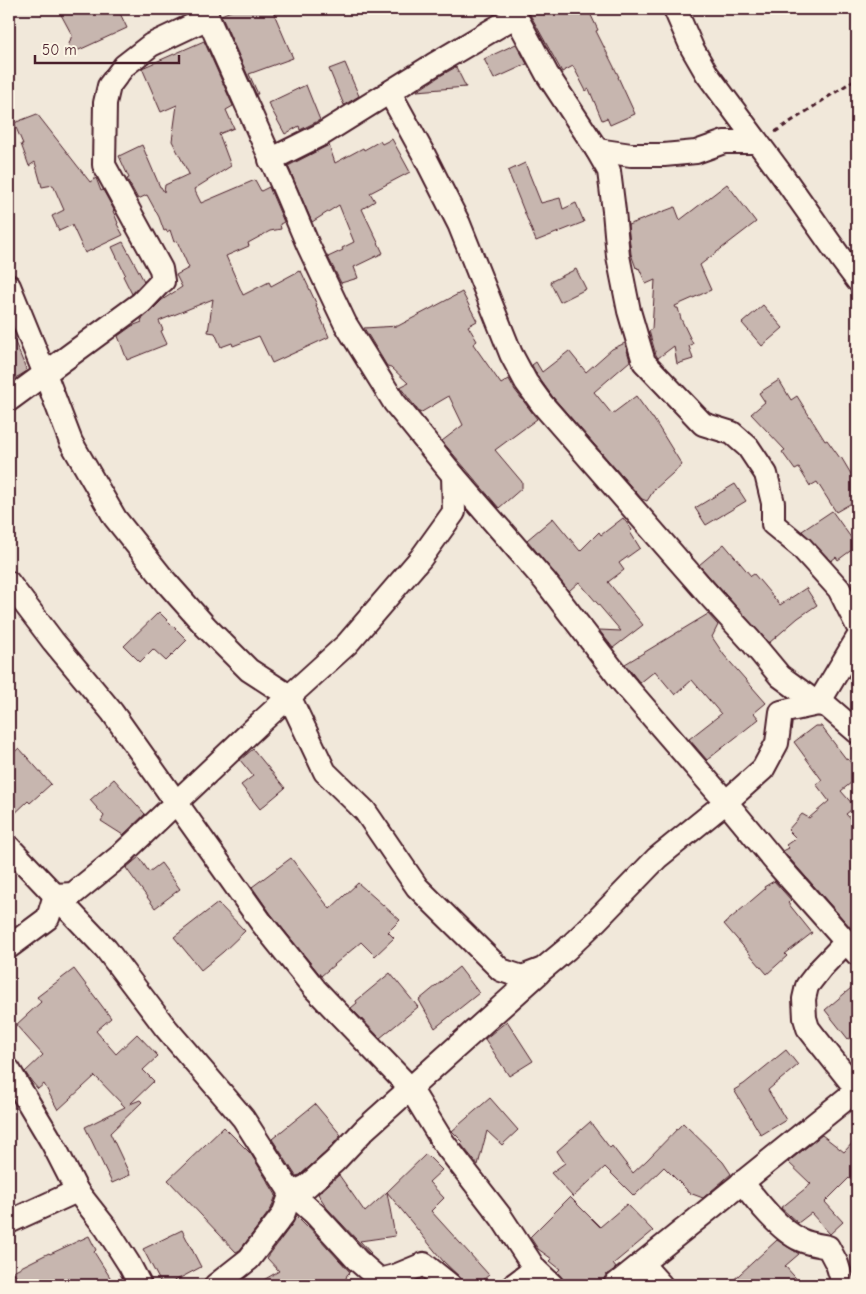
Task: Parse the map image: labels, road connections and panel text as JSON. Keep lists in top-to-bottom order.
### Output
{
  "scale_bar": "50 m"
}
